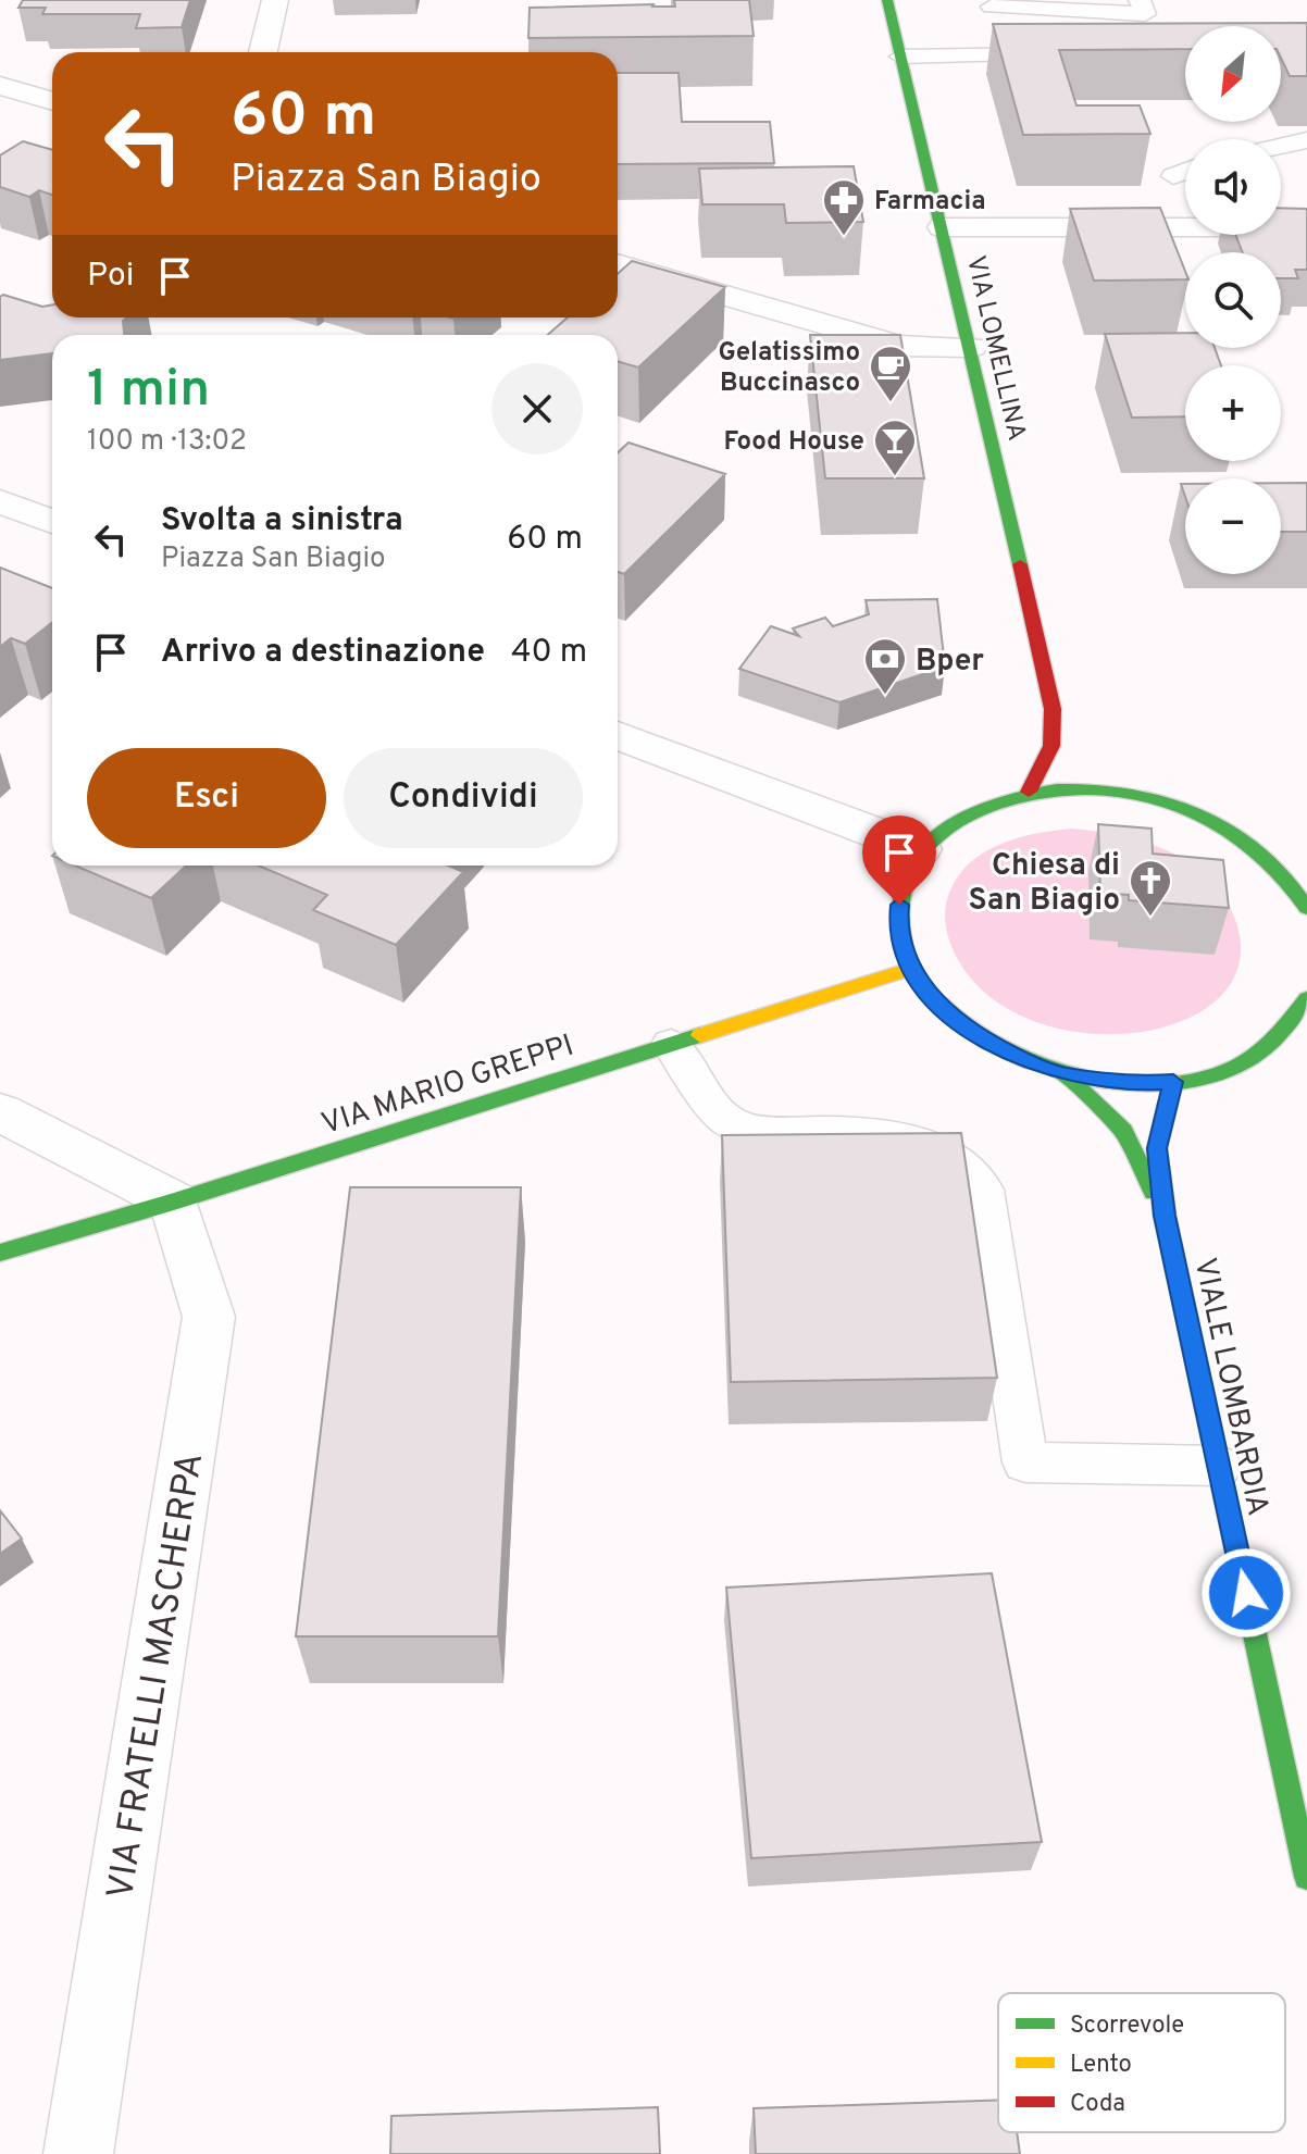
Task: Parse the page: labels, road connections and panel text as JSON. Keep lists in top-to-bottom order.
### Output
{
  "streets": {
    "main road": ["VIA LOMELLINA", "VIA MARIO GREPPI", "VIALE LOMBARDIA"],
    "street": ["VIA FRATELLI MASCHERPA"]
  },
  "crossings": [
    ["VIA MARIO GREPPI", "VIA FRATELLI MASCHERPA"]
  ],
  "places": {
    "pharmacy": ["Farmacia"],
    "cafe": ["Gelatissimo Buccinasco"],
    "bar": ["Food House"],
    "bank": ["Bper"],
    "church": ["Chiesa di San Biagio"]
  },
  "legend": ["Scorrevole", "Lento", "Coda"],
  "north": "bottom left",
  "page": {
    "map_buttons": ["+", "−"],
    "turn": ["60 m", "Piazza San Biagio"],
    "then": "Poi",
    "heading": ["1 min", "100 m · 13:02"],
    "list": [
      {
        "name": "Svolta a sinistra",
        "note": "Piazza San Biagio",
        "value": "60 m"
      },
      {
        "name": "Arrivo a destinazione",
        "value": "40 m"
      }
    ],
    "buttons": ["Esci", "Condividi"]
  }
}
